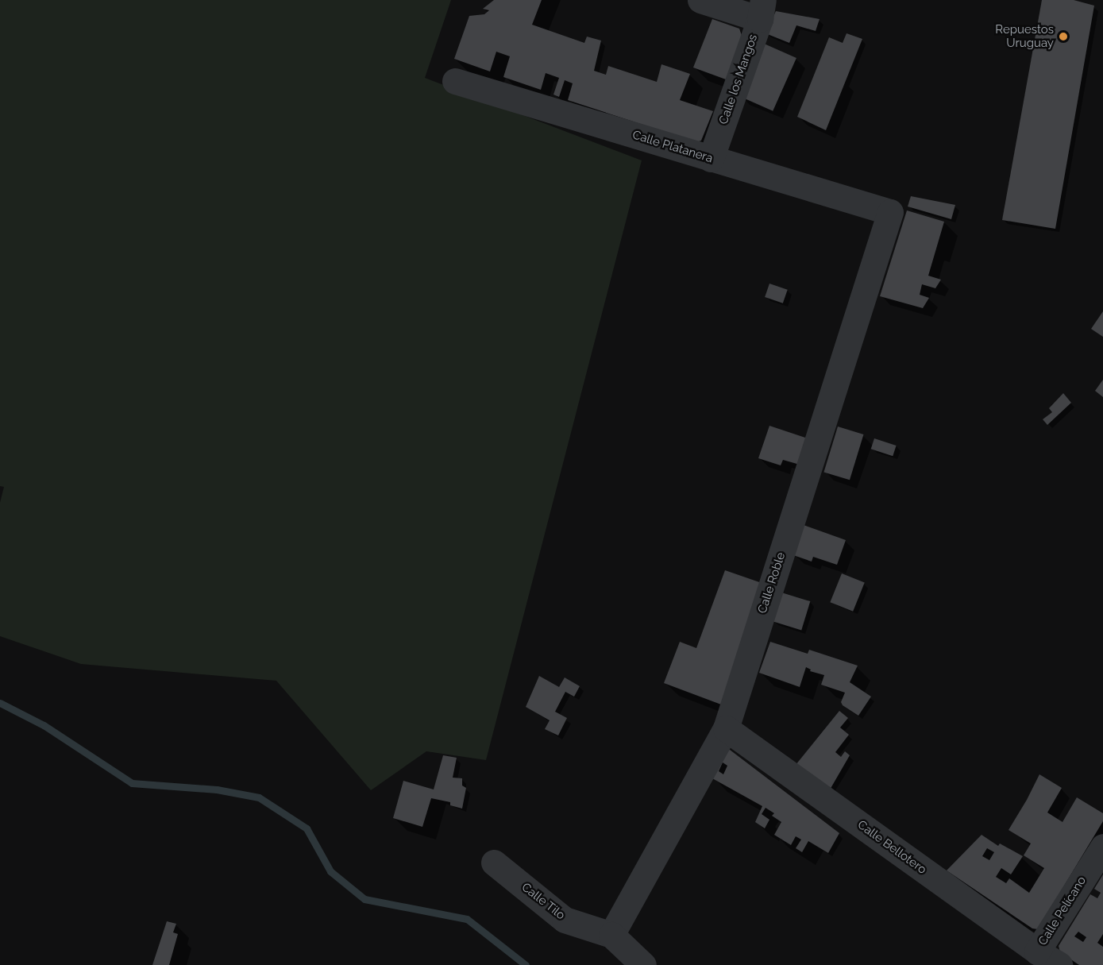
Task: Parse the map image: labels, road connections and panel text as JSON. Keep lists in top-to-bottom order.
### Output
{
  "streets": {
    "street": [
      "Calle los Mangos",
      "Calle Platanera",
      "Calle Roble",
      "Calle Bellotero",
      "Calle Tilo",
      "Calle Pelícano"
    ]
  },
  "crossings": [
    ["Calle los Mangos", "Calle Platanera"],
    ["Calle Platanera", "Calle Roble"],
    ["Calle Roble", "Calle Bellotero"],
    ["Calle Roble", "Calle Tilo"],
    ["Calle Bellotero", "Calle Pelícano"]
  ],
  "places": ["Repuestos Uruguay"]
}
